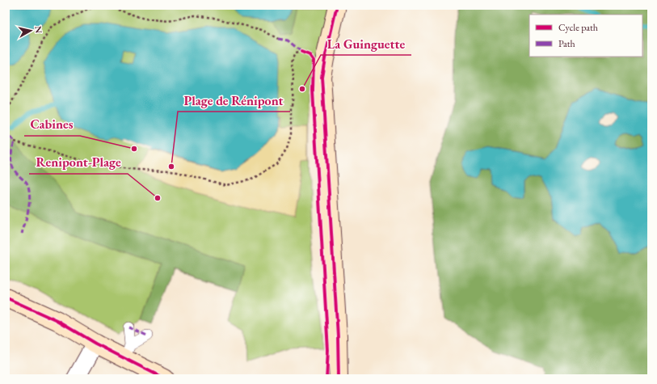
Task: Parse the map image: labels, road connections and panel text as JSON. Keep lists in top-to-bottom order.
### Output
{
  "places": [
    "La Guinguette",
    "Cabines",
    "Plage de Rénipont",
    "Renipont-Plage"
  ],
  "legend": ["Cycle path", "Path"],
  "north": "right"
}
